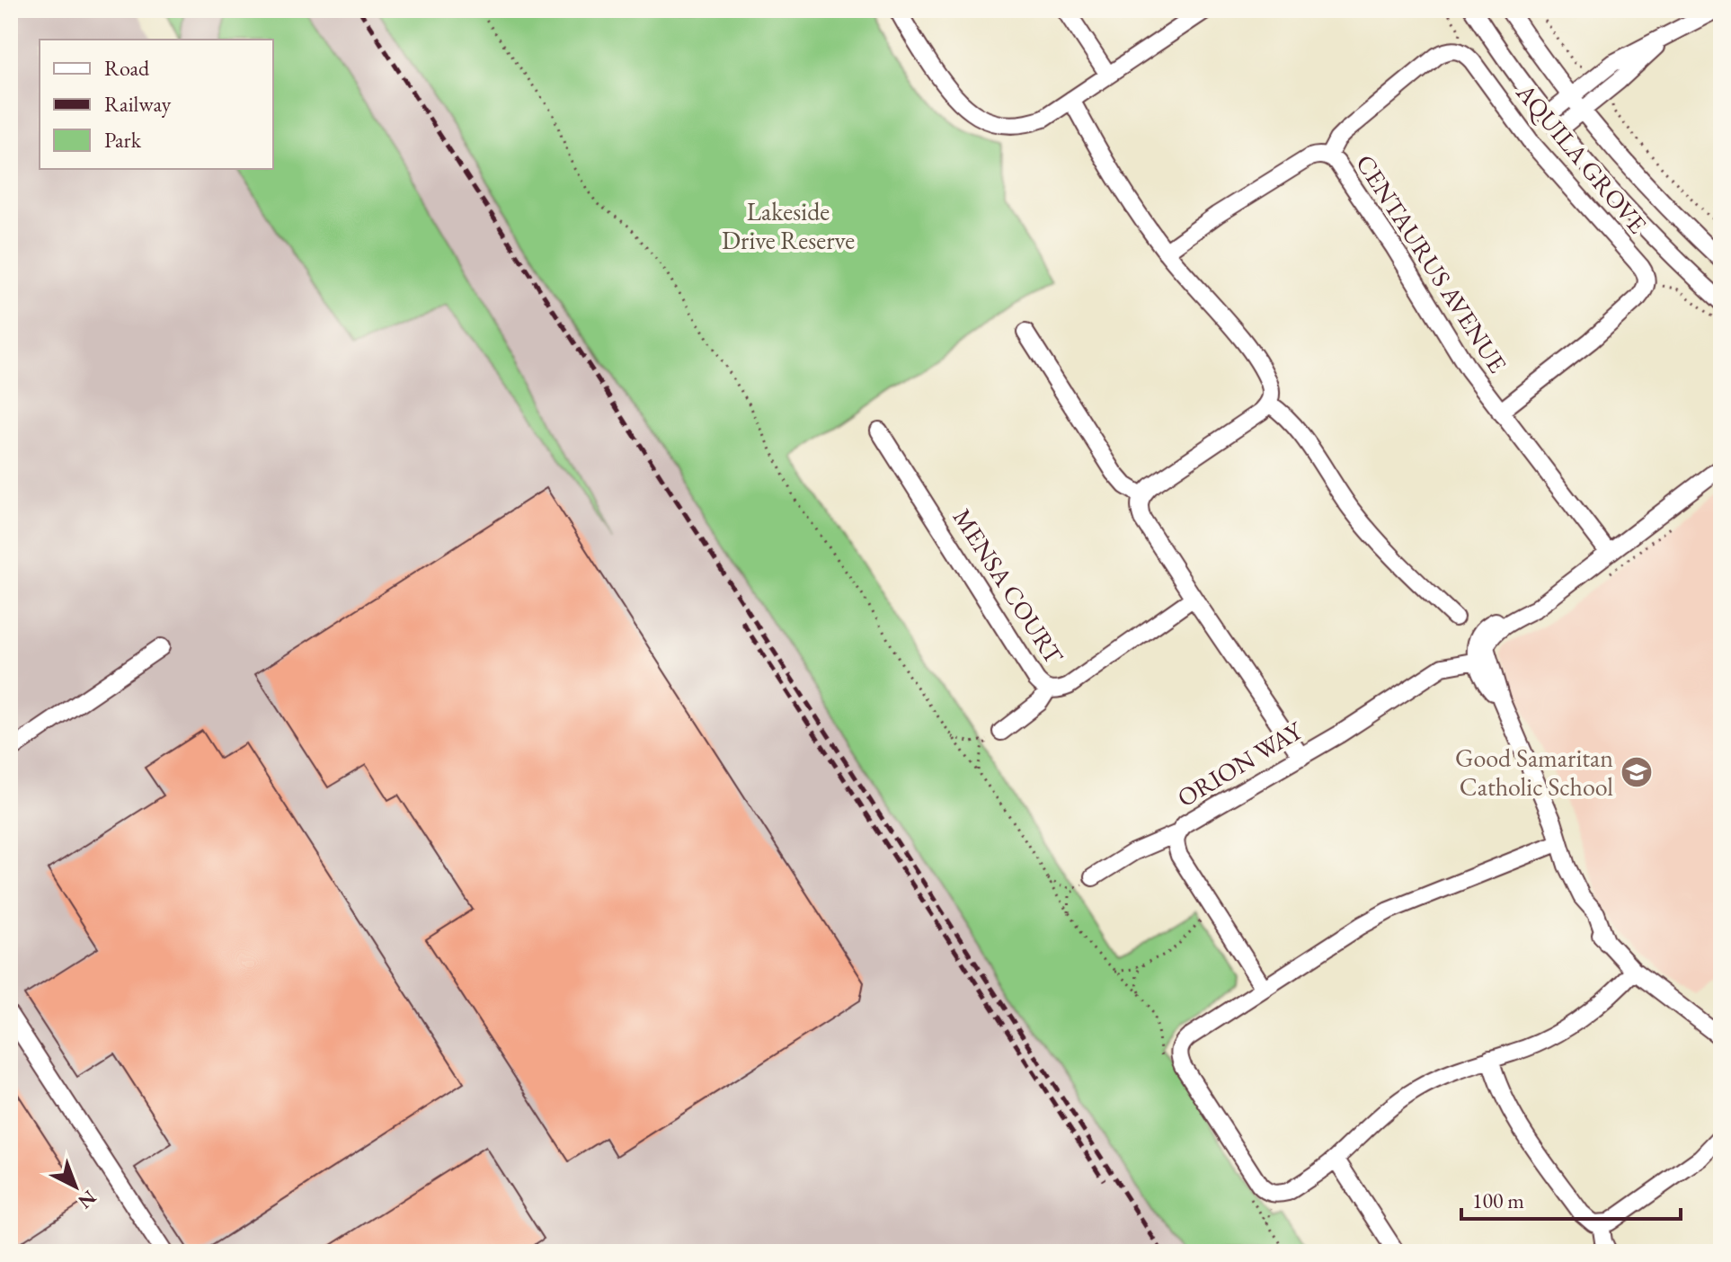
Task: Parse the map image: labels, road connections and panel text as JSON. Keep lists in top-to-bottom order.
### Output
{
  "streets": {
    "street": [
      "AQUILA GROVE",
      "CENTAURUS AVENUE",
      "MENSA COURT",
      "ORION WAY"
    ]
  },
  "crossings": [
    ["AQUILA GROVE", "CENTAURUS AVENUE"]
  ],
  "parks": ["Lakeside Drive Reserve"],
  "places": {
    "school or university": ["Good Samaritan Catholic School"]
  },
  "legend": ["Road", "Railway", "Park"],
  "scale_bar": "100 m",
  "north": "bottom right"
}
